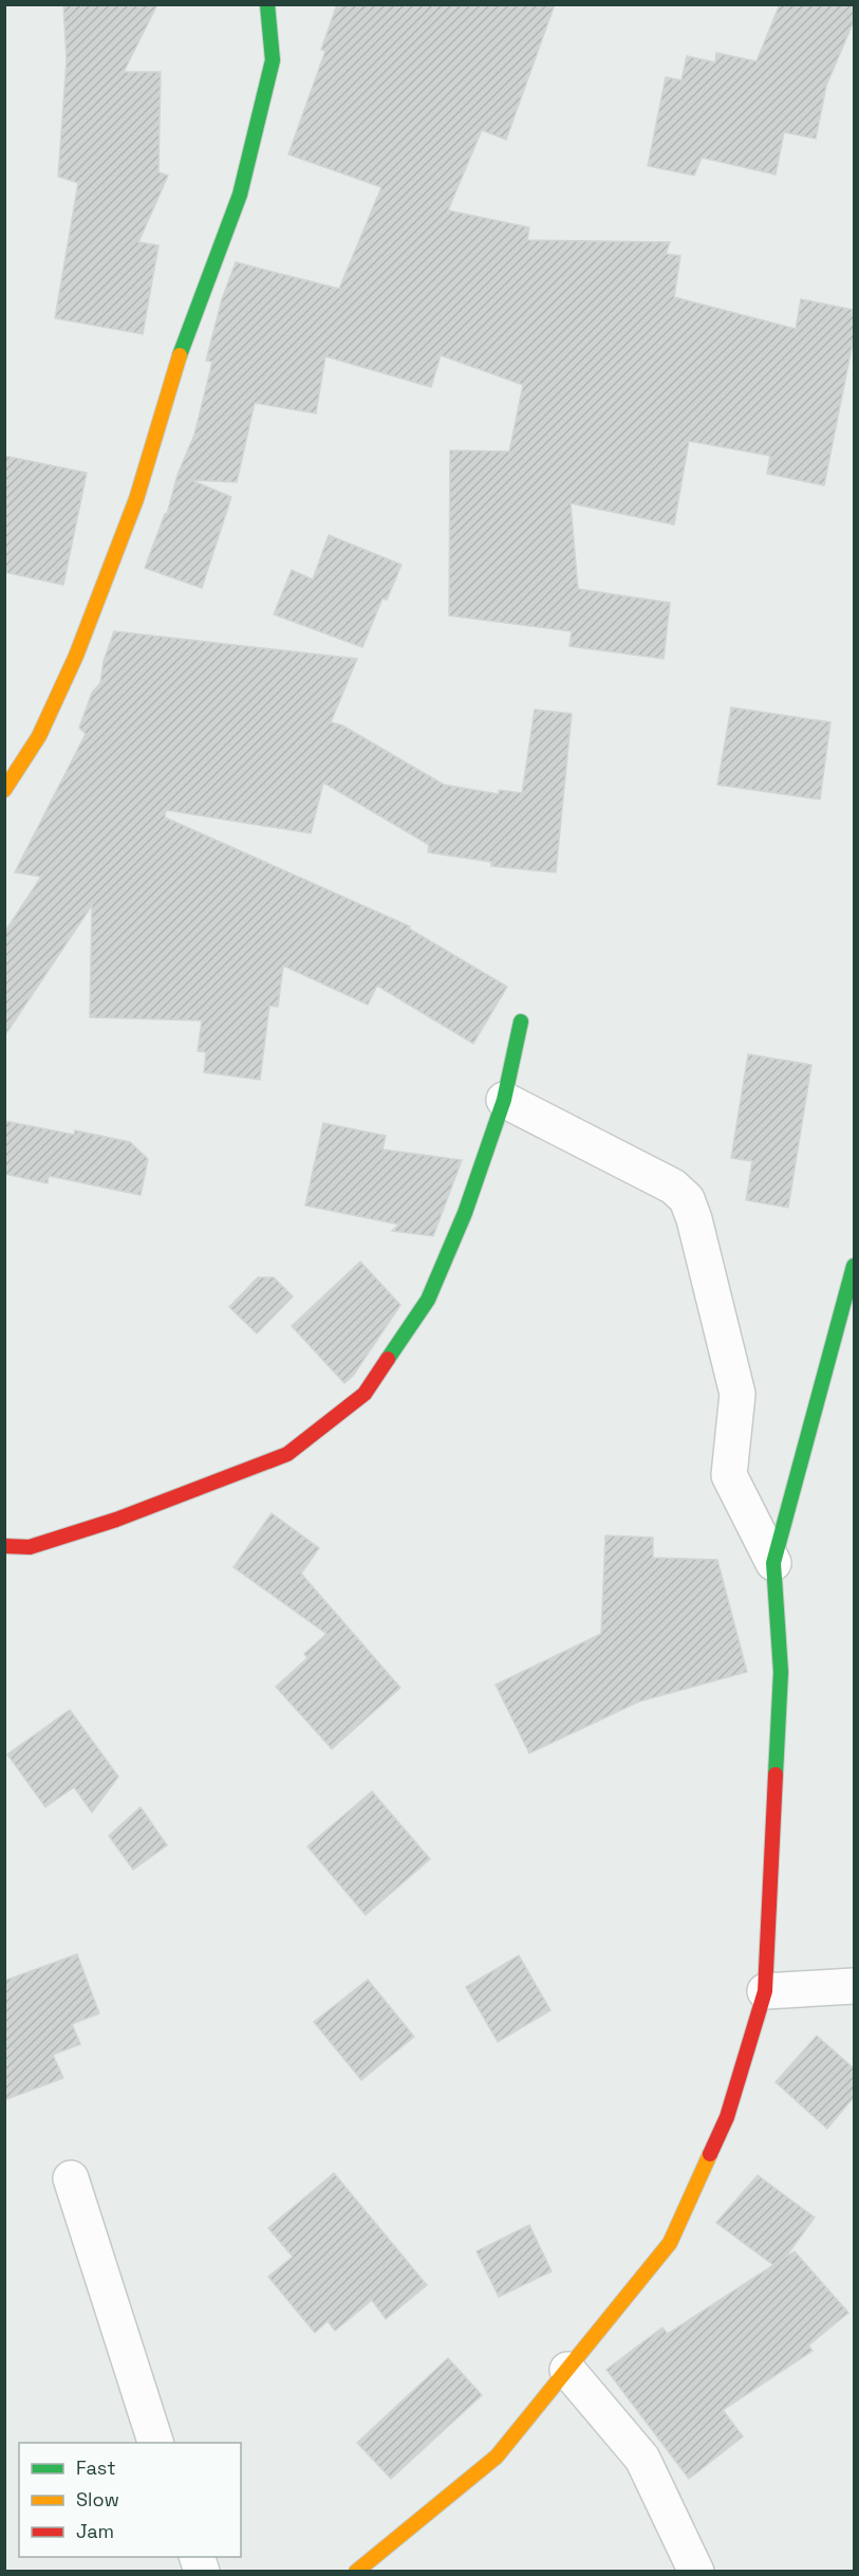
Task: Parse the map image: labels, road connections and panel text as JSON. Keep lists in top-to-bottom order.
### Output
{
  "legend": ["Fast", "Slow", "Jam"]
}
